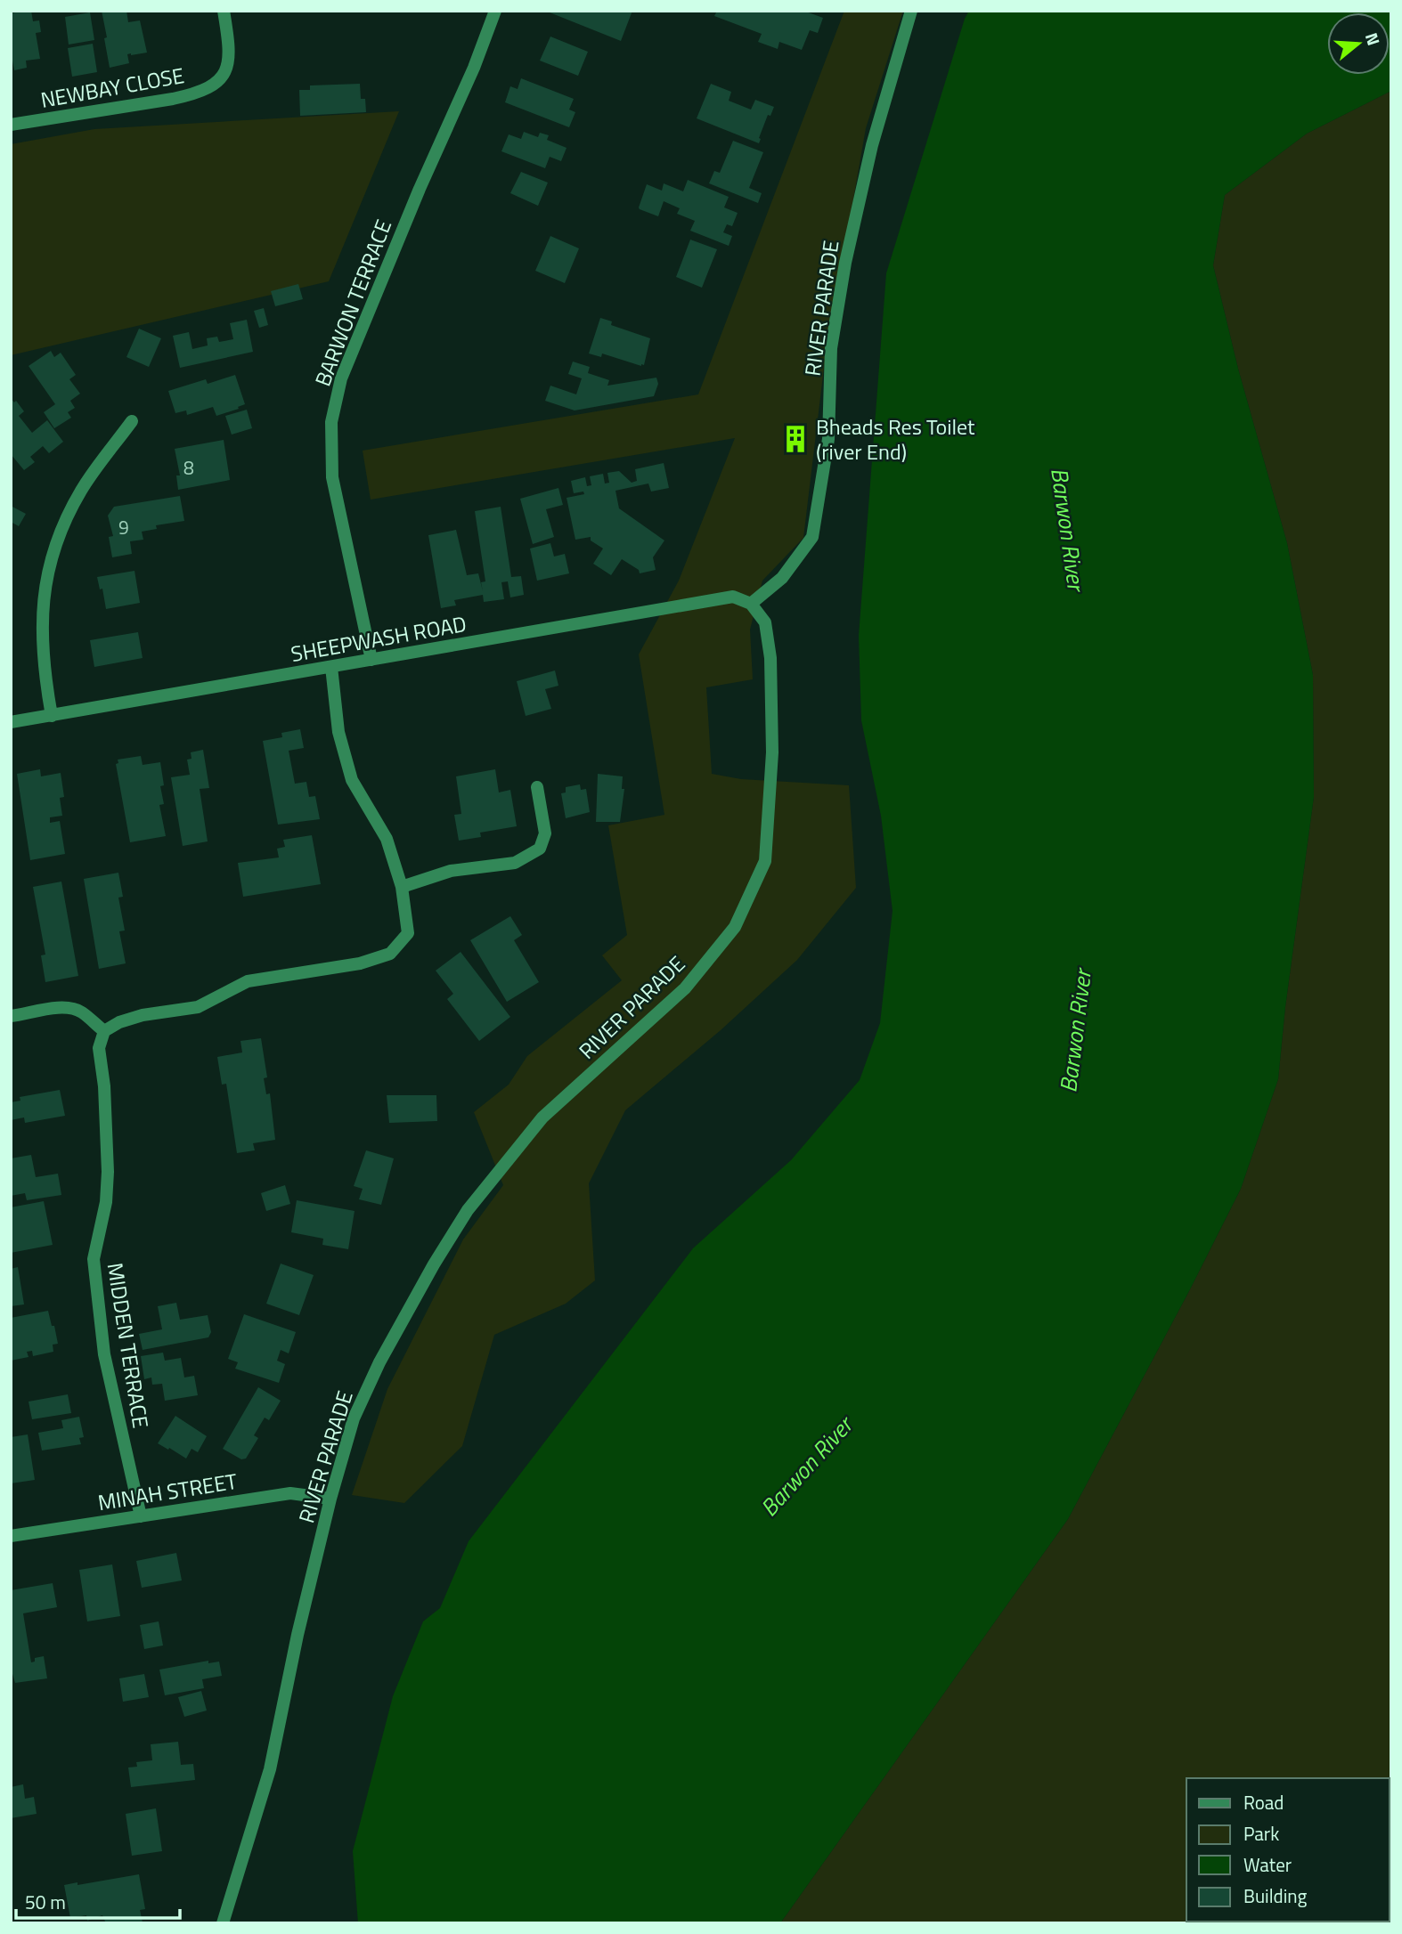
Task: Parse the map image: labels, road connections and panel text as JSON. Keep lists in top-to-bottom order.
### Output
{
  "streets": {
    "street": [
      "NEWBAY CLOSE",
      "BARWON TERRACE",
      "RIVER PARADE",
      "SHEEPWASH ROAD",
      "MIDDEN TERRACE",
      "MINAH STREET"
    ]
  },
  "crossings": [
    ["BARWON TERRACE", "SHEEPWASH ROAD"],
    ["RIVER PARADE", "SHEEPWASH ROAD"],
    ["RIVER PARADE", "MINAH STREET"],
    ["MIDDEN TERRACE", "MINAH STREET"]
  ],
  "water": ["Barwon River"],
  "places": {
    "building": ["Bheads Res Toilet (river End)"]
  },
  "house_numbers": ["8", "9"],
  "legend": [
    "Road",
    "Park",
    "Water",
    "Building"
  ],
  "scale_bar": "50 m",
  "north": "right"
}
